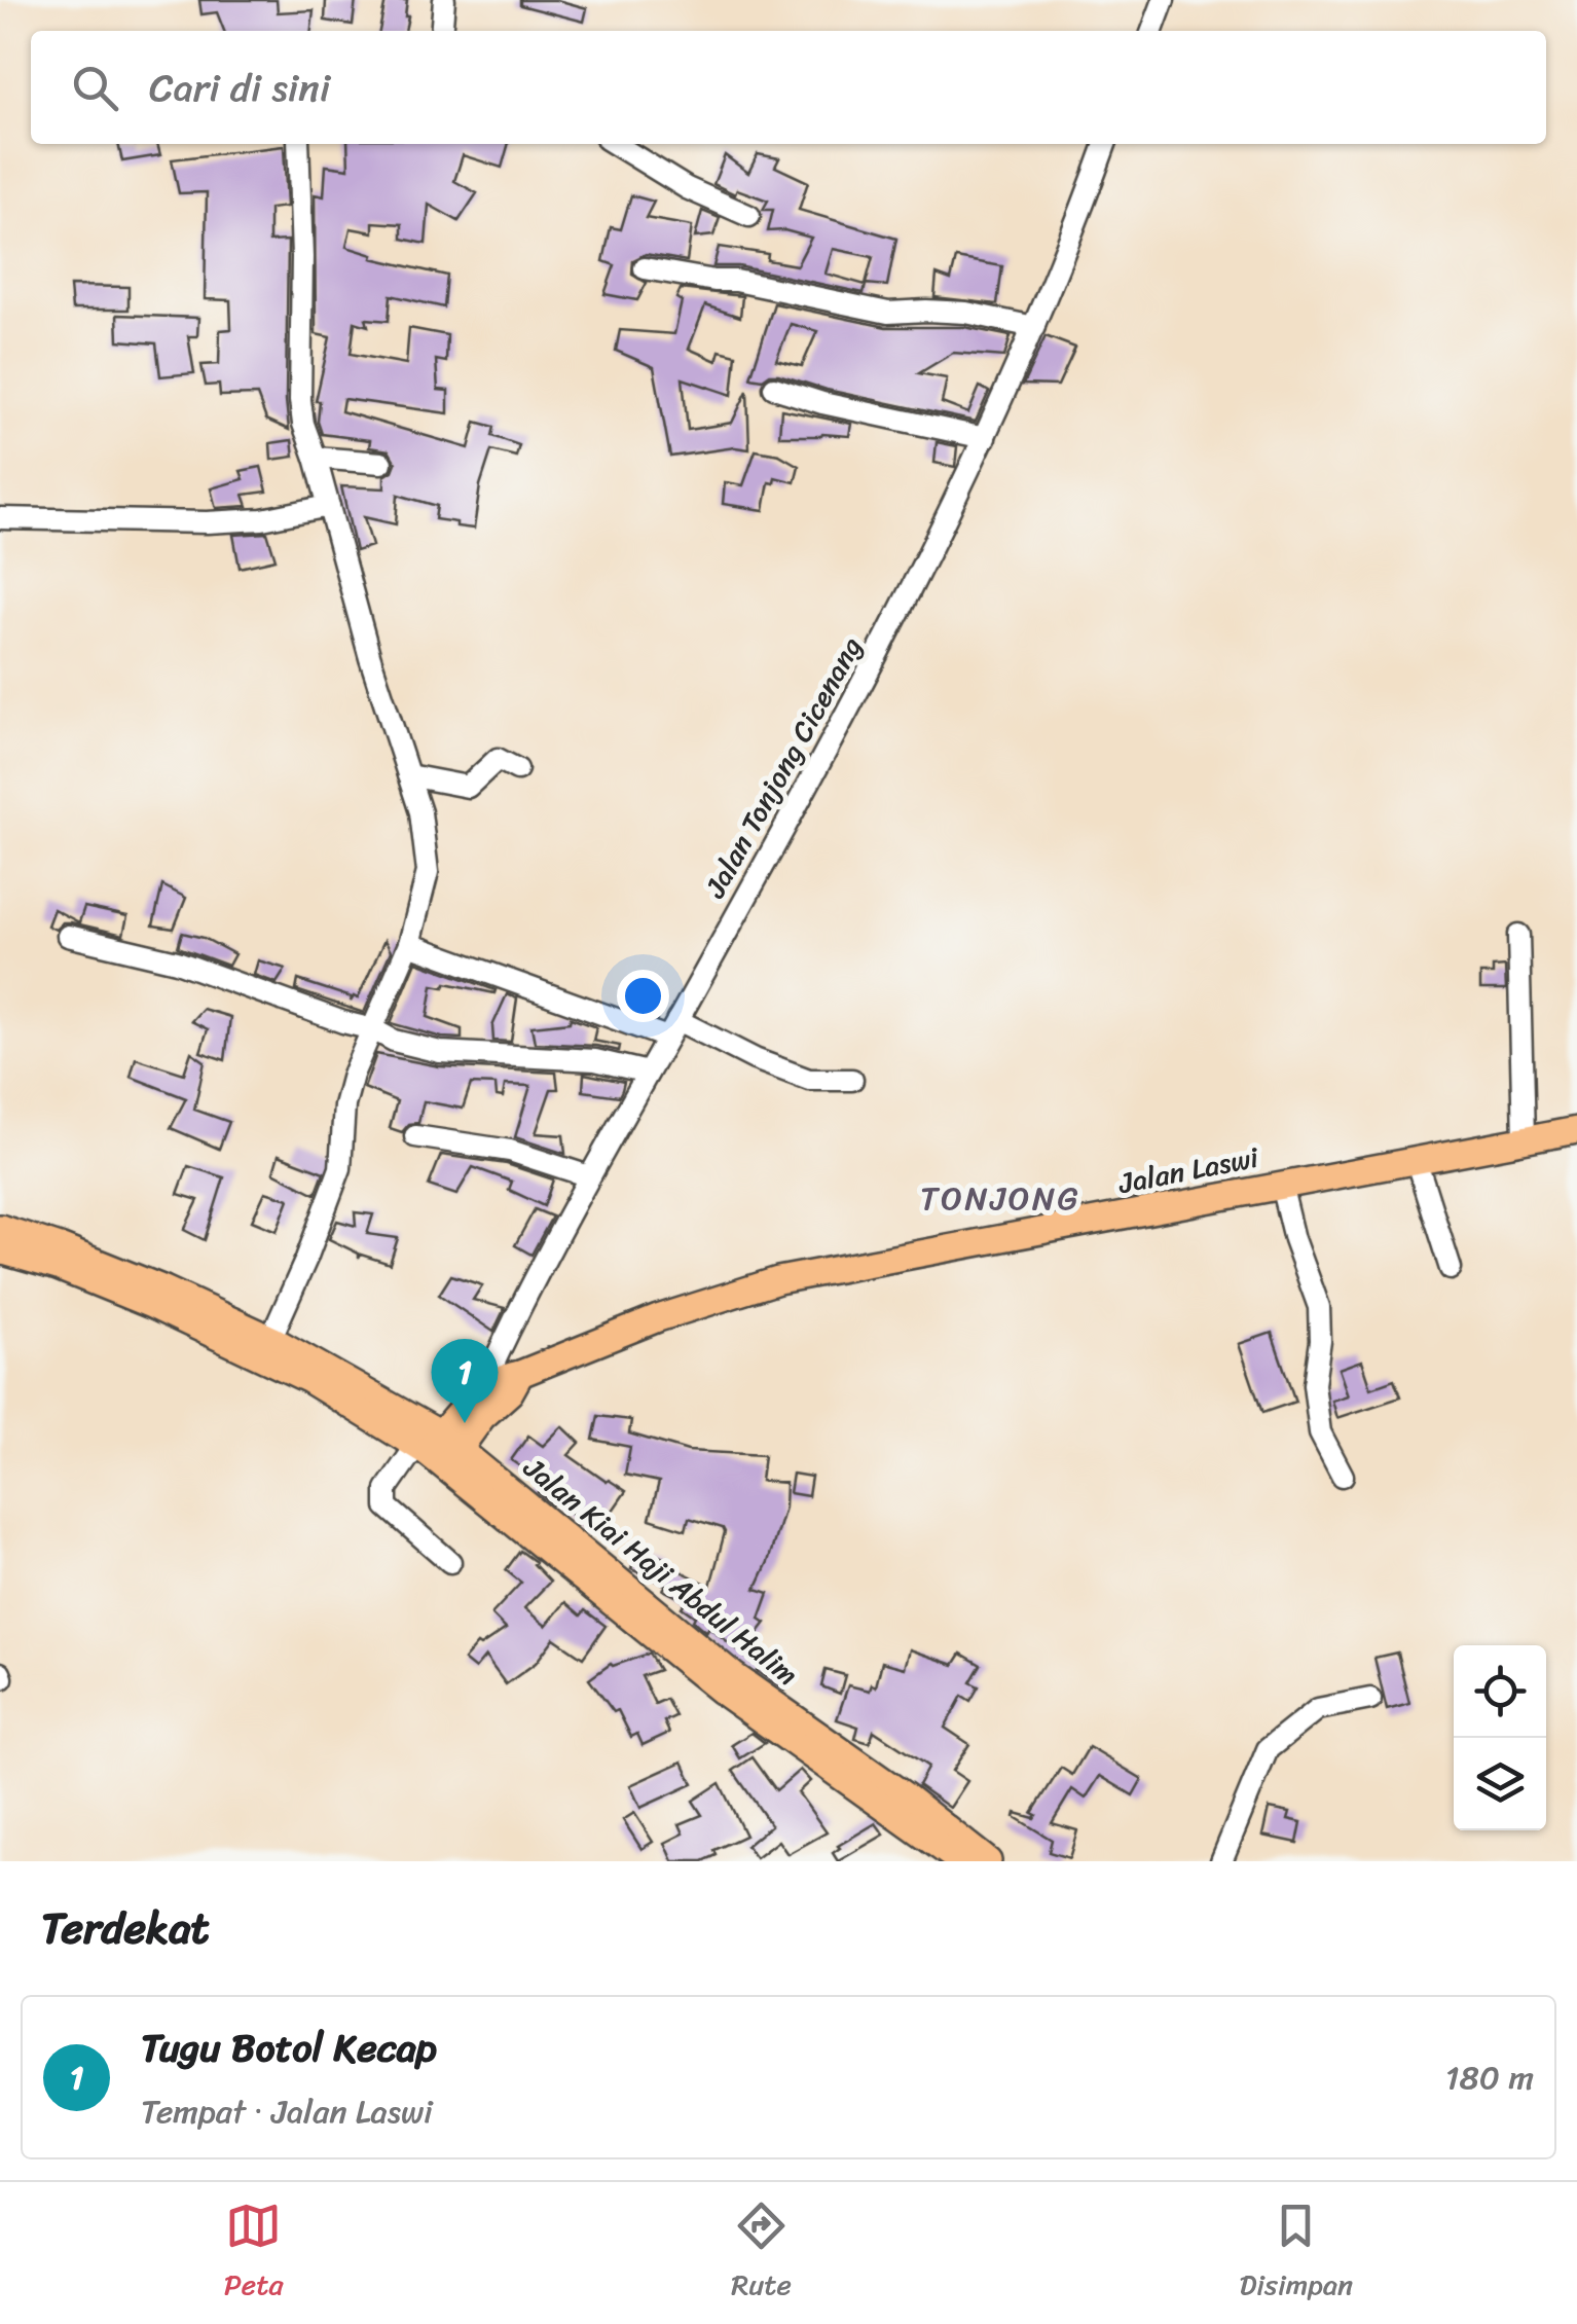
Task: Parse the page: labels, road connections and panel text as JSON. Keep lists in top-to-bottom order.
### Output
{
  "streets": {
    "main road": ["Jalan Laswi", "Jalan Kiai Haji Abdul Halim"],
    "street": ["Jalan Tonjong Cicenang"]
  },
  "crossings": [
    ["Jalan Tonjong Cicenang", "Jalan Laswi"],
    ["Jalan Laswi", "Jalan Kiai Haji Abdul Halim"]
  ],
  "districts": ["TONJONG"],
  "page": {
    "search": "Cari di sini",
    "pins": "1",
    "heading": "Terdekat",
    "list": [
      {
        "mark": "1",
        "name": "Tugu Botol Kecap",
        "note": "Tempat · Jalan Laswi",
        "value": "180 m"
      }
    ],
    "nav": ["Peta", "Rute", "Disimpan"]
  }
}
